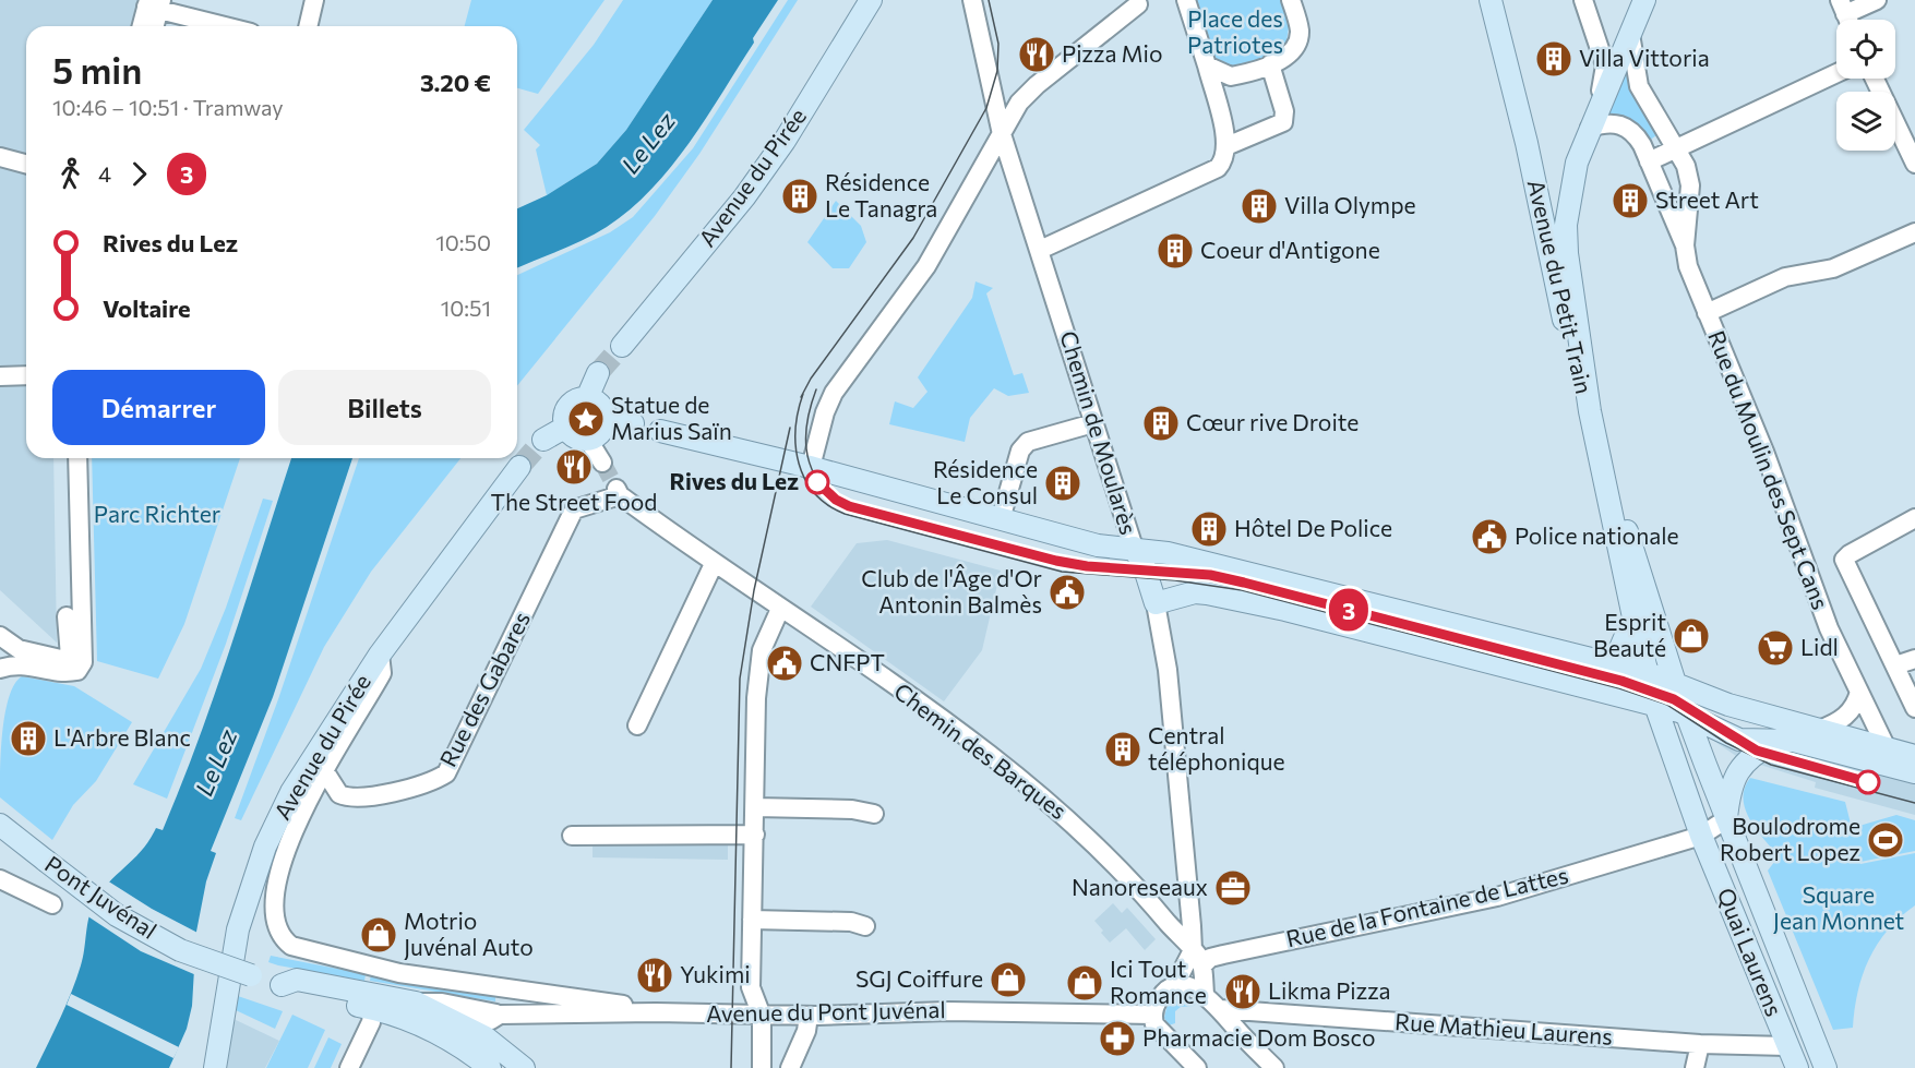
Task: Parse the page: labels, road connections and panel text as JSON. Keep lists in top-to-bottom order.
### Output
{
  "streets": {
    "main road": [
      "Avenue du Pirée",
      "Avenue du Petit Train",
      "Chemin de Moularès",
      "Pont Juvénal",
      "Quai Laurens",
      "Avenue du Pont Juvénal"
    ],
    "street": [
      "Rue du Moulin des Sept Cans",
      "Rue des Gabares",
      "Chemin des Barques",
      "Rue de la Fontaine de Lattes",
      "Rue Mathieu Laurens"
    ]
  },
  "crossings": [
    ["Chemin de Moularès", "Chemin des Barques"],
    ["Chemin de Moularès", "Rue de la Fontaine de Lattes"],
    ["Rue des Gabares", "Chemin des Barques"],
    ["Chemin des Barques", "Rue de la Fontaine de Lattes"],
    ["Pont Juvénal", "Avenue du Pont Juvénal"],
    ["Rue de la Fontaine de Lattes", "Quai Laurens"],
    ["Quai Laurens", "Rue Mathieu Laurens"]
  ],
  "water": ["Le Lez"],
  "parks": ["Place des Patriotes", "Parc Richter", "Square Jean Monnet"],
  "places": {
    "restaurant": [
      "Pizza Mio",
      "The Street Food",
      "Yukimi",
      "Likma Pizza"
    ],
    "building": [
      "Villa Vittoria",
      "Résidence Le Tanagra",
      "Street Art",
      "Villa Olympe",
      "Coeur d'Antigone",
      "Cœur rive Droite",
      "Résidence Le Consul",
      "Hôtel De Police",
      "L'Arbre Blanc",
      "Central téléphonique"
    ],
    "place": ["Statue de Marius Saïn"],
    "other": ["Rives du Lez"],
    "public building": ["Police nationale", "Club de l'Âge d'Or Antonin Balmès", "CNFPT"],
    "shop": [
      "Esprit Beauté",
      "Motrio Juvénal Auto",
      "SGJ Coiffure",
      "Ici Tout Romance"
    ],
    "supermarket": ["Lidl"],
    "sports": ["Boulodrome Robert Lopez"],
    "office": ["Nanoreseaux"],
    "pharmacy": ["Pharmacie Dom Bosco"]
  },
  "lines": ["tram line 3"],
  "page": {
    "on_map": "3",
    "heading": ["5 min", "10:46 – 10:51 · Tramway", "3.20 €"],
    "legs": ["4", "3"],
    "list": [
      {
        "name": "Rives du Lez",
        "value": "10:50"
      },
      {
        "name": "Voltaire",
        "value": "10:51"
      }
    ],
    "buttons": ["Démarrer", "Billets"]
  }
}
